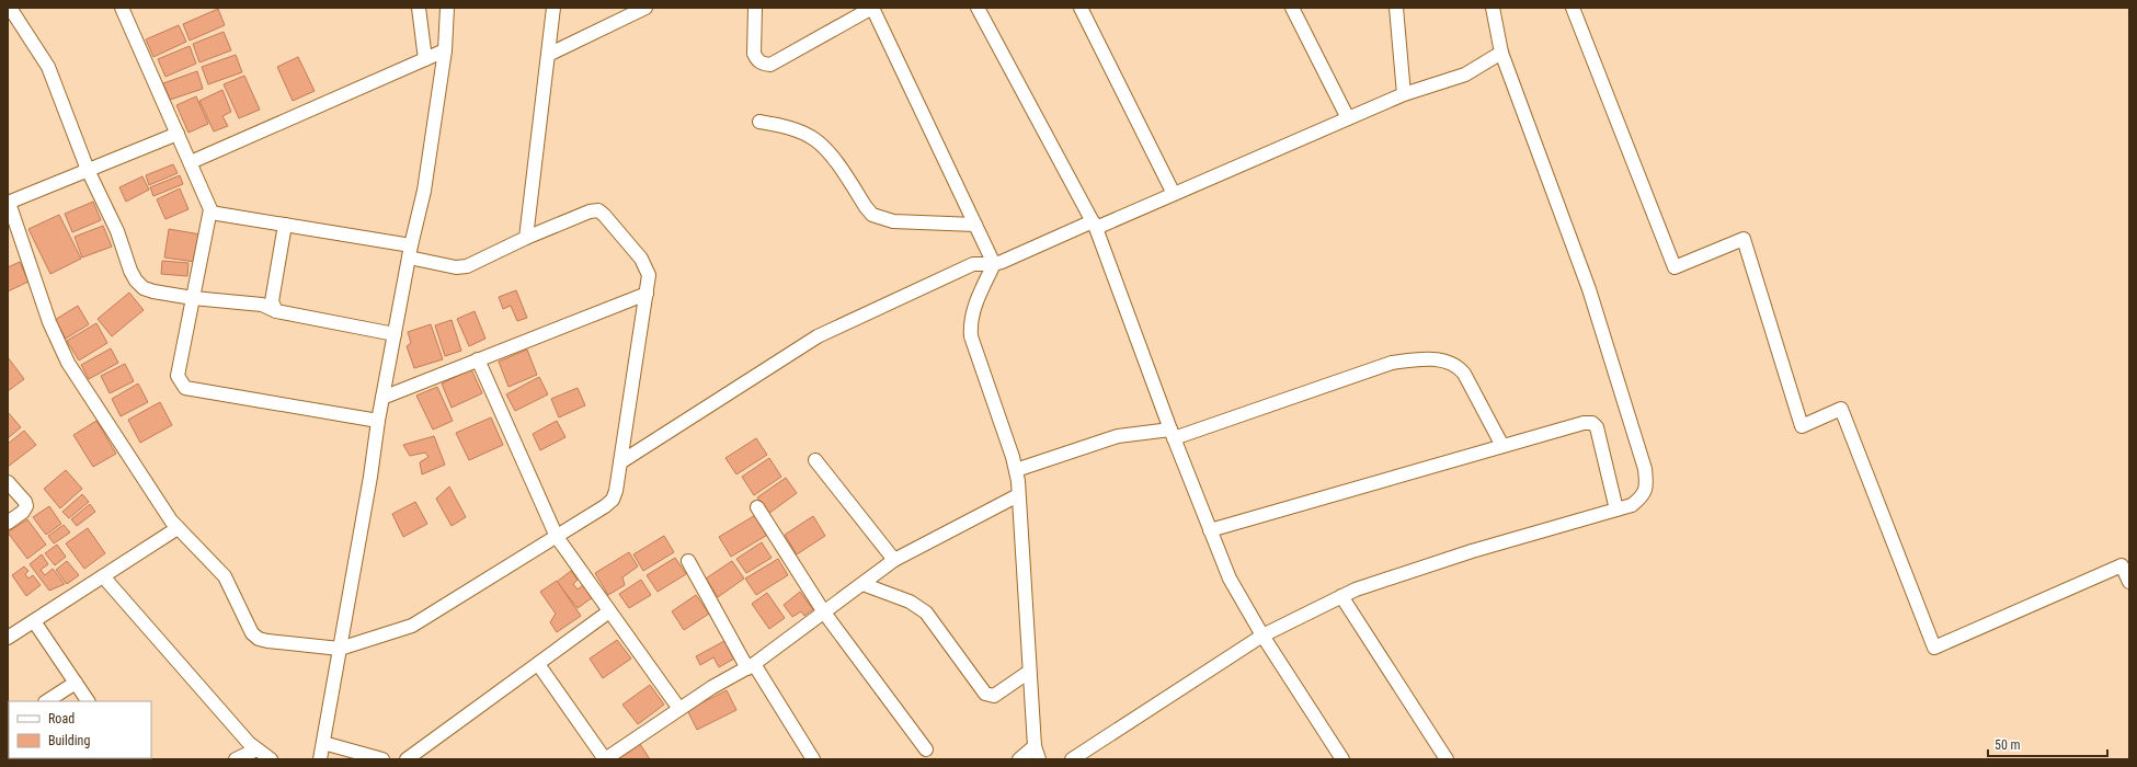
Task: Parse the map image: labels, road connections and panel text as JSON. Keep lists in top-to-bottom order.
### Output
{
  "legend": ["Road", "Building"],
  "scale_bar": "50 m"
}
